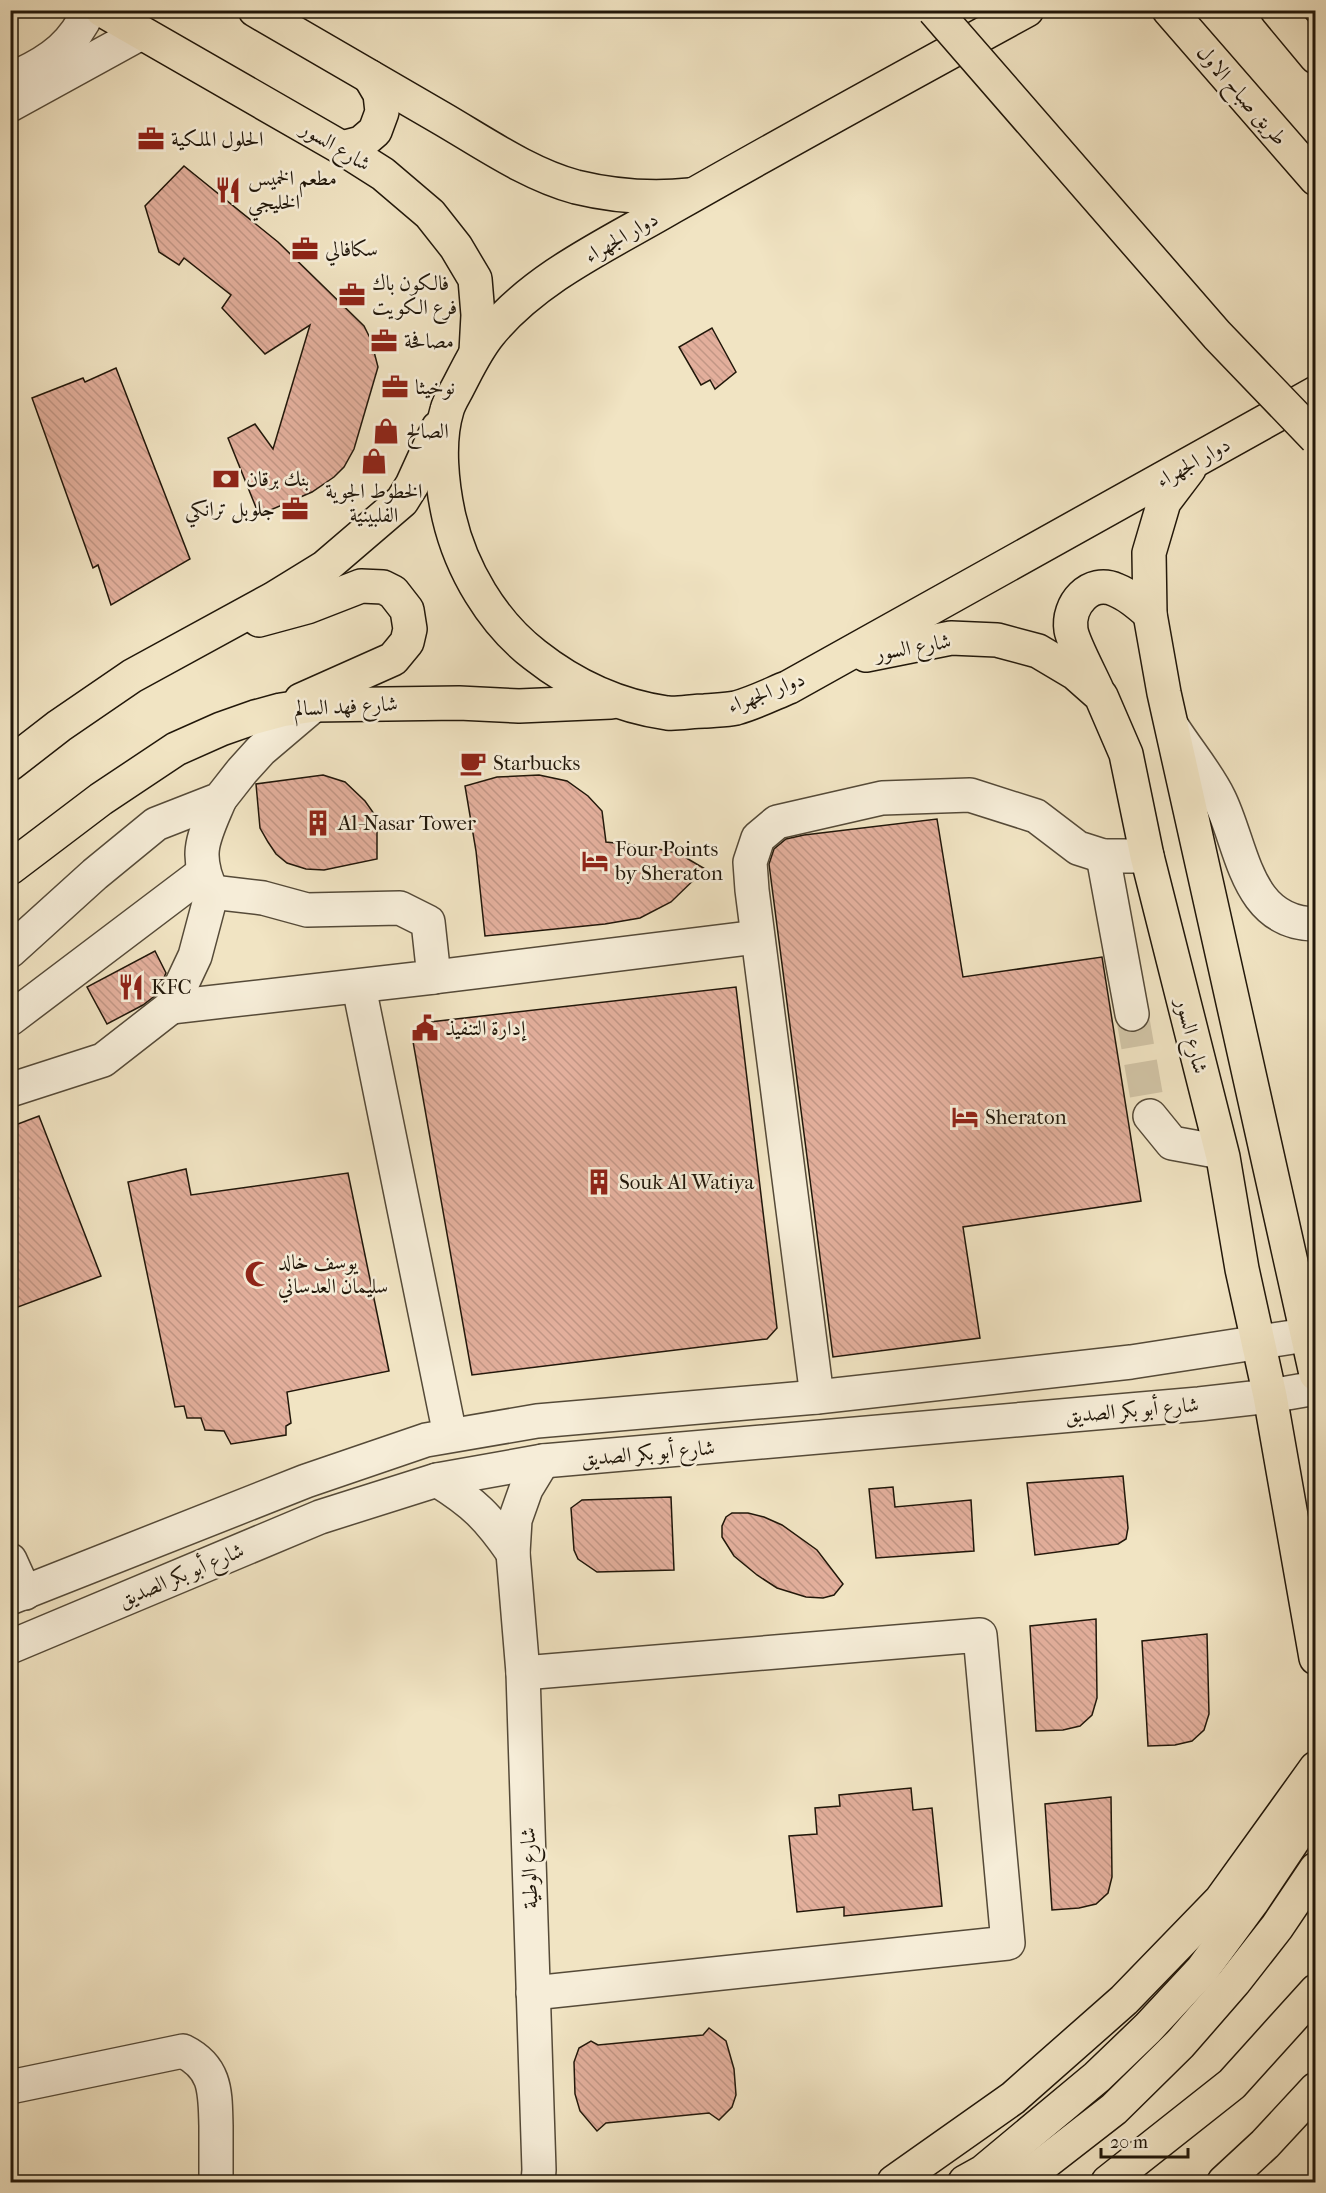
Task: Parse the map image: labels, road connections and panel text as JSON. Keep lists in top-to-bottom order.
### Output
{
  "streets": {
    "main road": [
      "طريق صباح الاول",
      "شارع السور",
      "دوار الجهراء",
      "شارع فهد السالم"
    ],
    "street": ["شارع أبو بكر الصديق", "شارع الوطية"]
  },
  "crossings": [
    ["شارع السور", "دوار الجهراء"],
    ["شارع السور", "شارع أبو بكر الصديق"],
    ["دوار الجهراء", "شارع فهد السالم"],
    ["شارع أبو بكر الصديق", "شارع الوطية"]
  ],
  "places": {
    "office": [
      "الحلول الملكية",
      "سكافالي",
      "فالكون باك فرع الكويت",
      "مصافحة",
      "نوخيثا",
      "جلوبل ترانكي"
    ],
    "restaurant": ["مطعم الخميس الخليجي", "KFC"],
    "shop": ["الصالح", "الخطوط الجوية الفلبينية"],
    "bank": ["بنك برقان"],
    "cafe": ["Starbucks"],
    "building": ["Al-Nasar Tower", "Souk Al Watiya"],
    "hotel": ["Four Points by Sheraton", "Sheraton"],
    "public building": ["إدارة التنفيذ"],
    "mosque": ["يوسف خالد سليمان العدساني"]
  },
  "scale_bar": "20 m"
}
